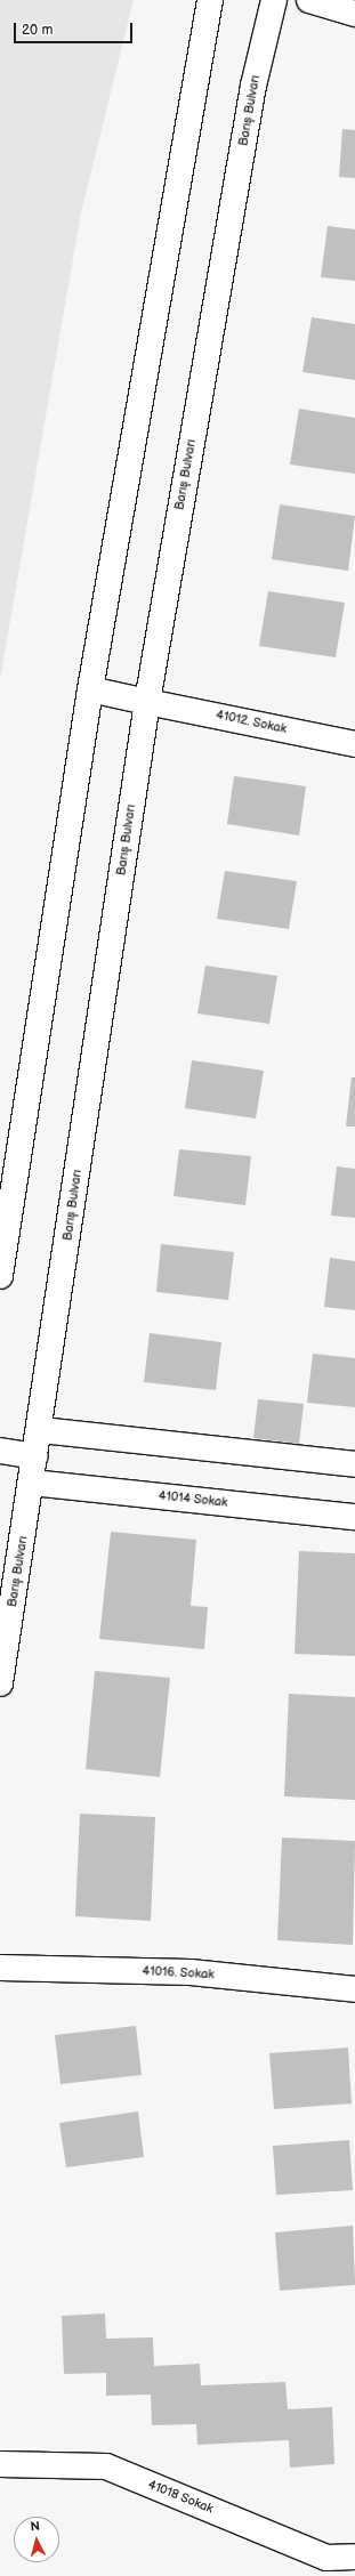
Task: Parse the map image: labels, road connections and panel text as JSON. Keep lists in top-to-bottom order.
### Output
{
  "streets": {
    "main road": [
      "Barış Bulvarı",
      "41012. Sokak",
      "41014 Sokak",
      "41016. Sokak",
      "41018 Sokak"
    ]
  },
  "crossings": [
    ["Barış Bulvarı", "41012. Sokak"],
    ["Barış Bulvarı", "41014 Sokak"]
  ],
  "scale_bar": "20 m",
  "north": "top"
}
